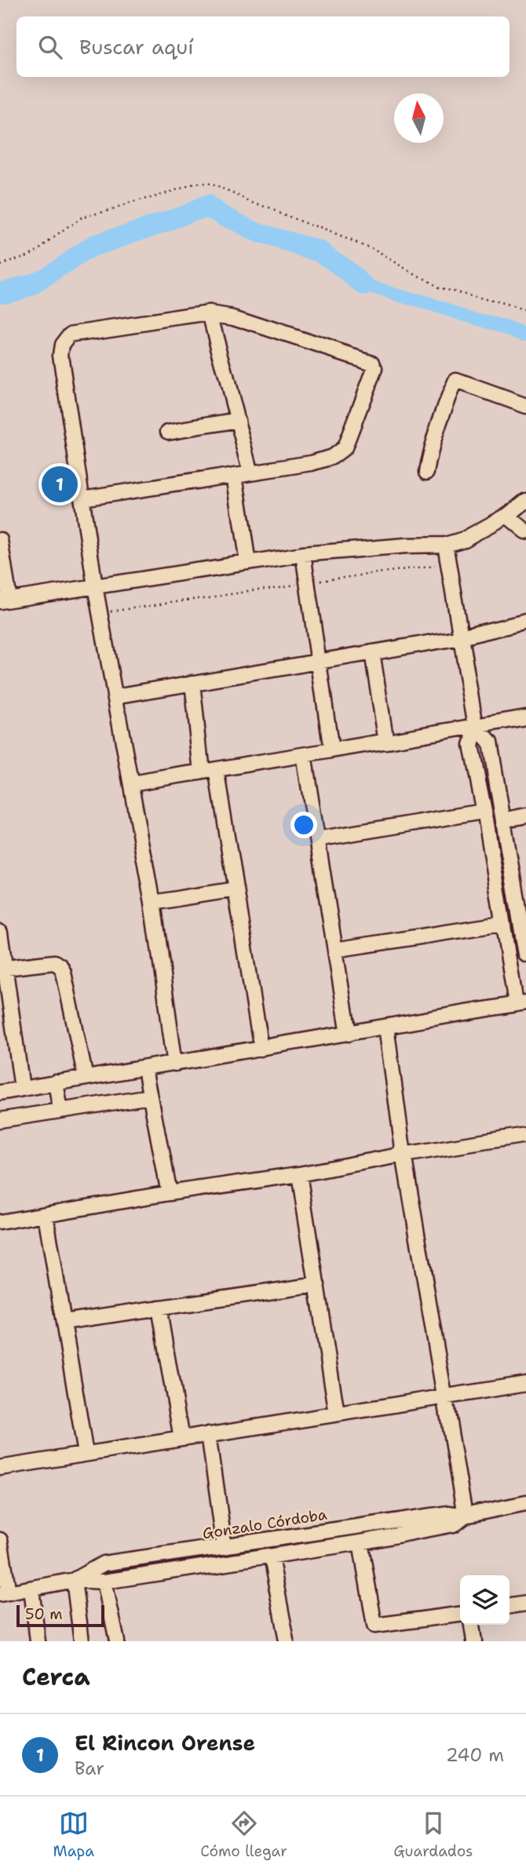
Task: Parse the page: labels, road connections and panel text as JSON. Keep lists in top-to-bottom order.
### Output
{
  "streets": {
    "street": ["Gonzalo Córdoba"]
  },
  "scale_bar": "50 m",
  "north": "top",
  "page": {
    "search": "Buscar aquí",
    "pins": "1",
    "scale": "50 m",
    "heading": "Cerca",
    "list": [
      {
        "mark": "1",
        "name": "El Rincon Orense",
        "note": "Bar",
        "value": "240 m"
      }
    ],
    "nav": ["Mapa", "Cómo llegar", "Guardados"]
  }
}
